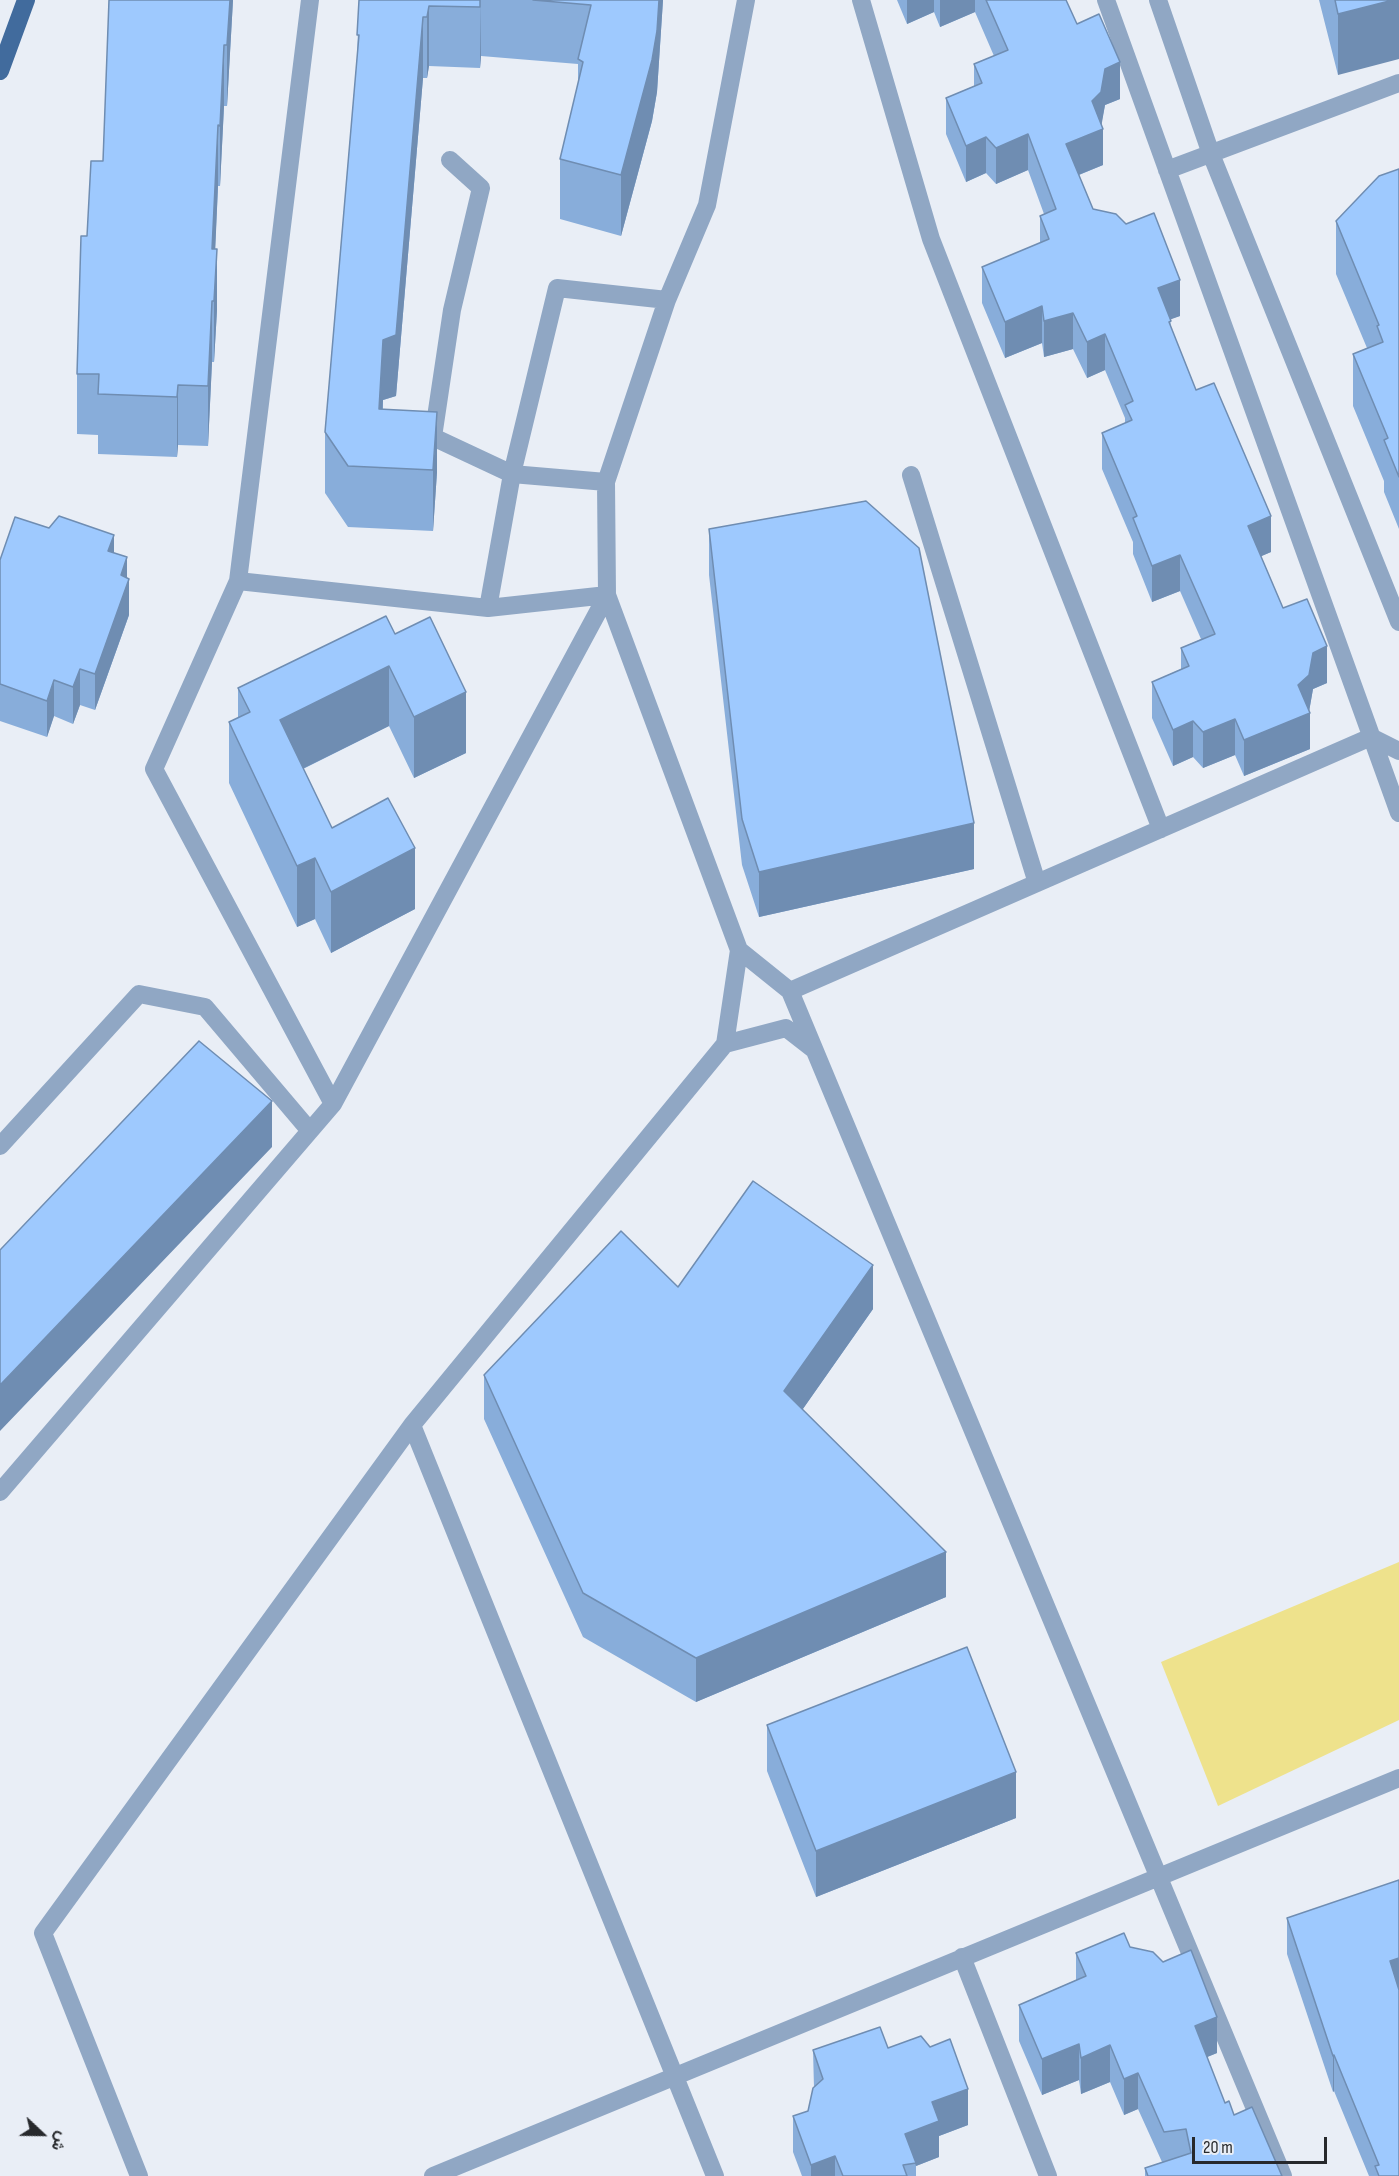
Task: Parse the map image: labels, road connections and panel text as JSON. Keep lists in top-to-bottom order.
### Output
{
  "scale_bar": "20 m",
  "north": "right"
}
